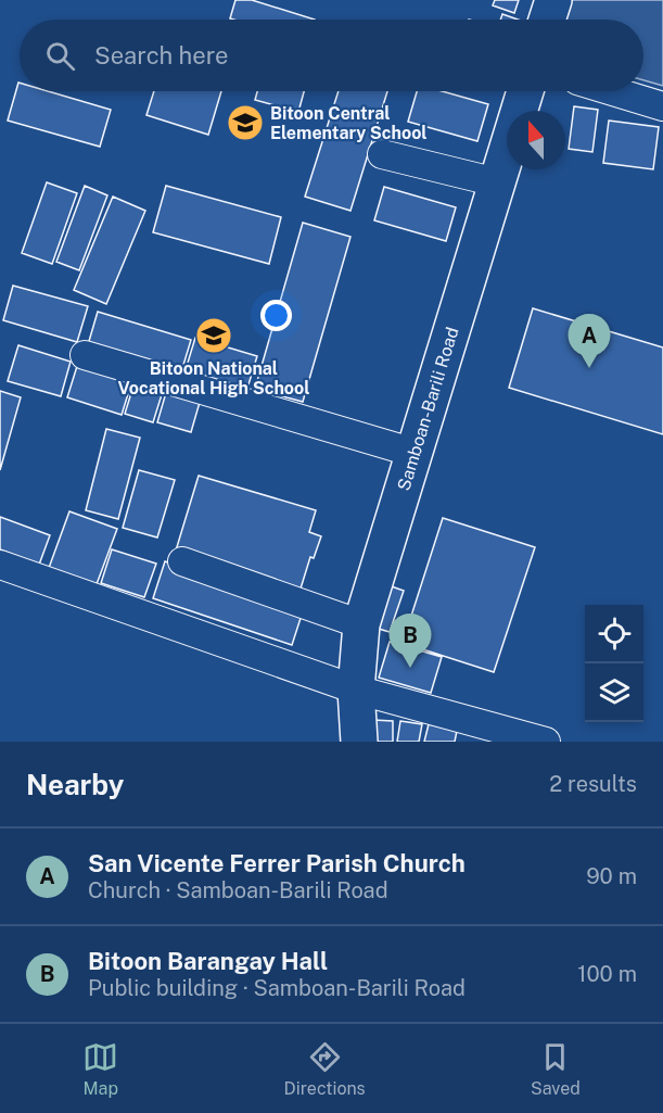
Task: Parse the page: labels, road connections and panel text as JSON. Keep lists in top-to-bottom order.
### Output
{
  "streets": {
    "highway": ["Samboan-Barili Road"]
  },
  "places": {
    "school or university": ["Bitoon Central Elementary School", "Bitoon National Vocational High School"]
  },
  "north": "top",
  "page": {
    "search": "Search here",
    "pins": ["A", "B"],
    "heading": ["Nearby", "2 results"],
    "list": [
      {
        "mark": "A",
        "name": "San Vicente Ferrer Parish Church",
        "note": "Church · Samboan-Barili Road",
        "value": "90 m"
      },
      {
        "mark": "B",
        "name": "Bitoon Barangay Hall",
        "note": "Public building · Samboan-Barili Road",
        "value": "100 m"
      }
    ],
    "nav": ["Map", "Directions", "Saved"]
  }
}
